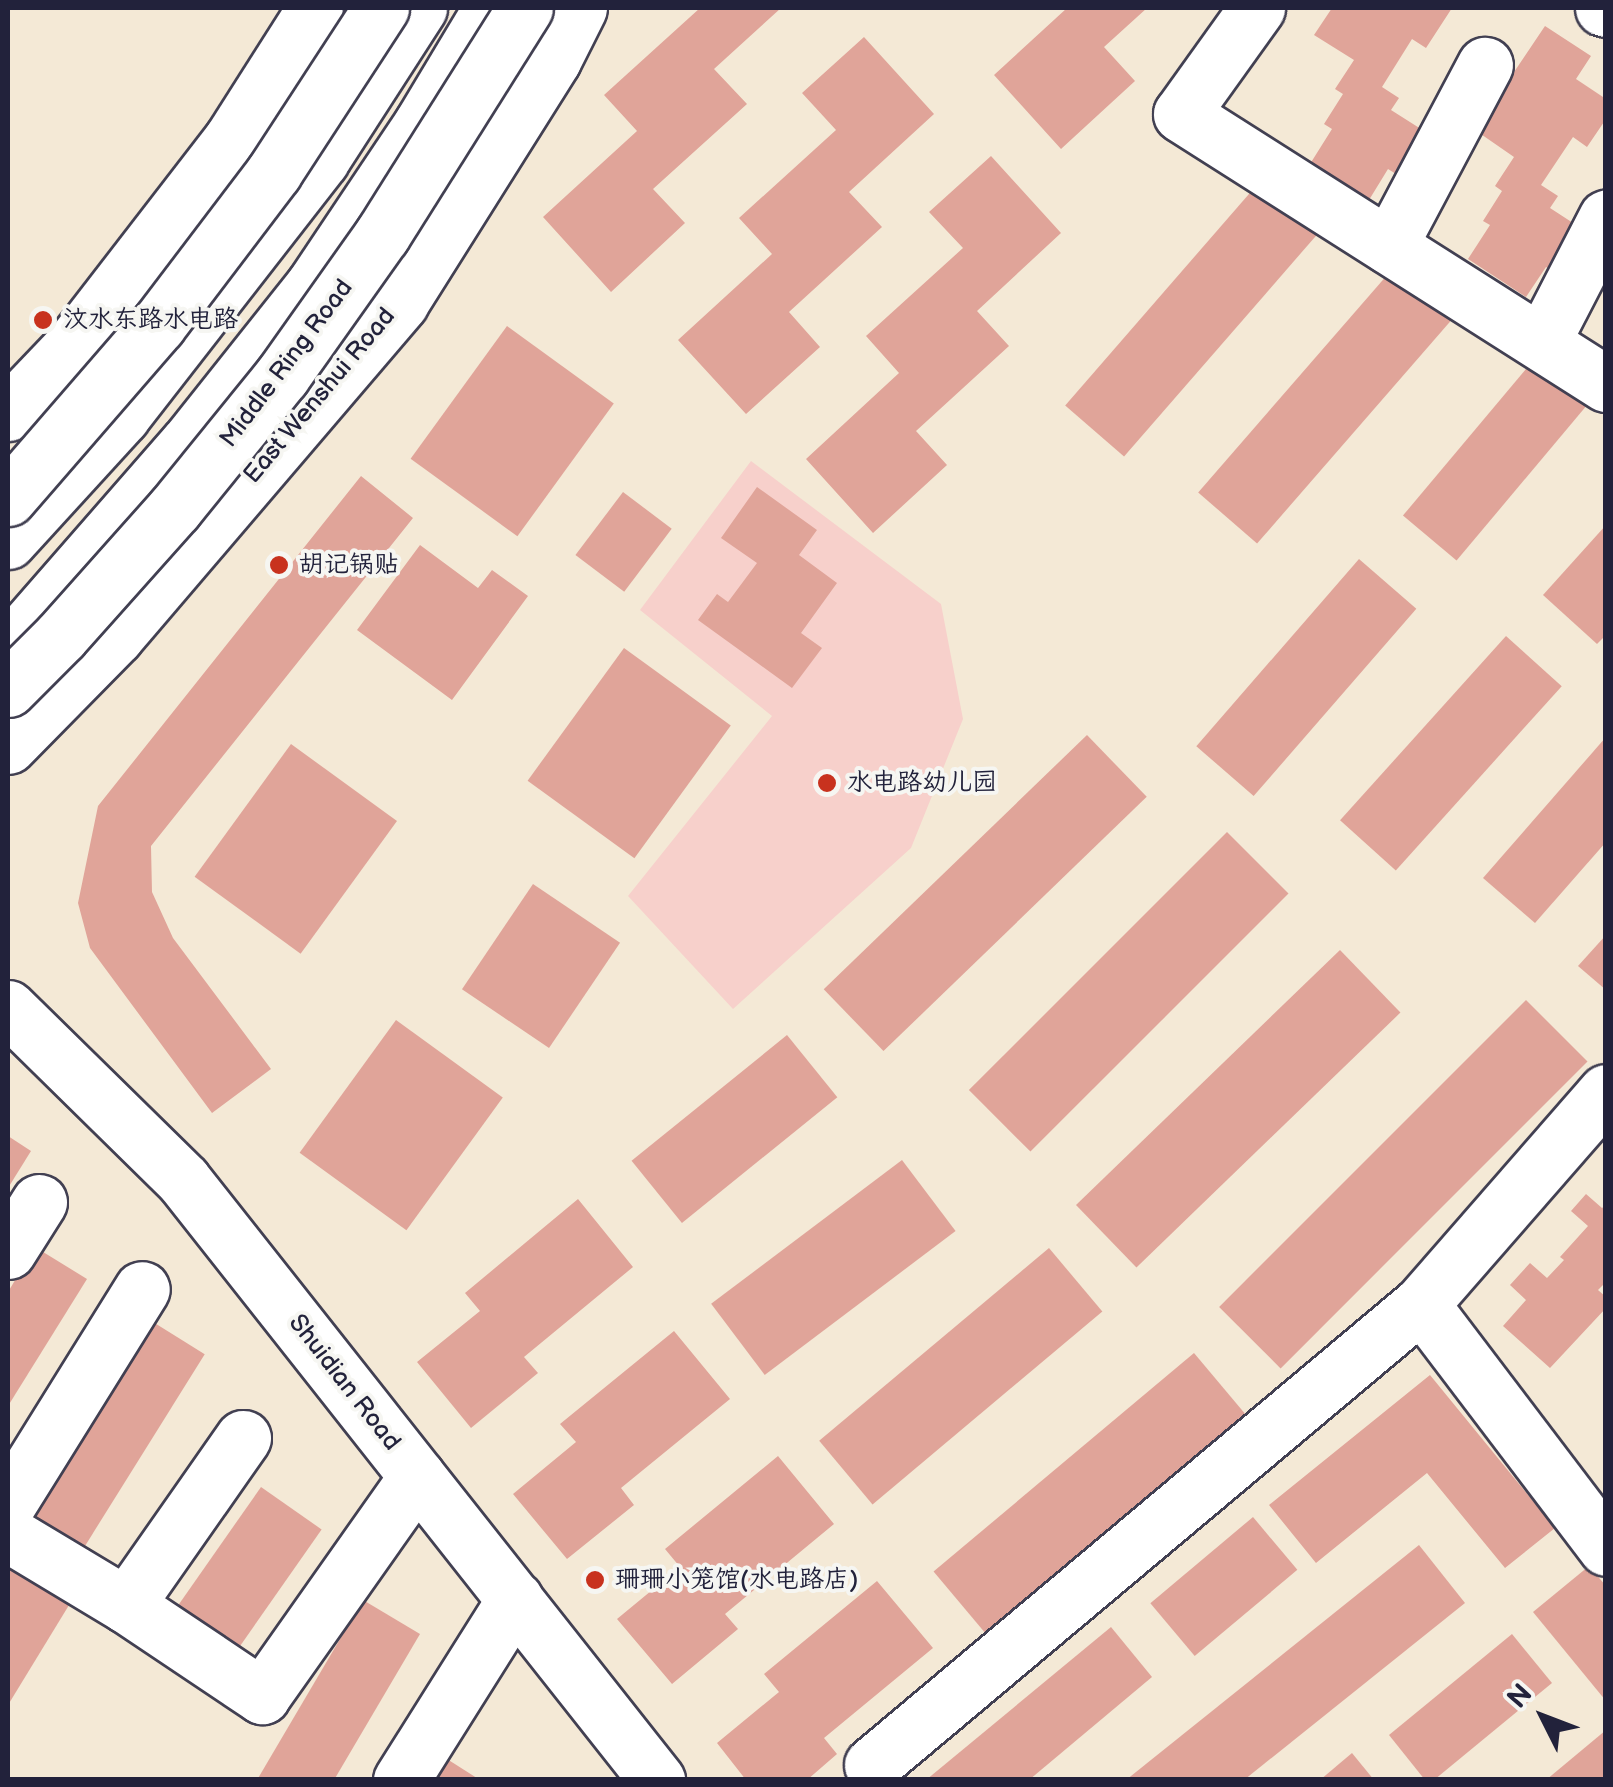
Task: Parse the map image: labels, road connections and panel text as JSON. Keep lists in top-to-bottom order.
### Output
{
  "streets": {
    "main road": ["Middle Ring Road", "East Wenshui Road", "Shuidian Road"]
  },
  "places": [
    "汶水东路水电路",
    "胡记锅贴",
    "水电路幼儿园",
    "珊珊小笼馆(水电路店)"
  ],
  "north": "top left"
}
